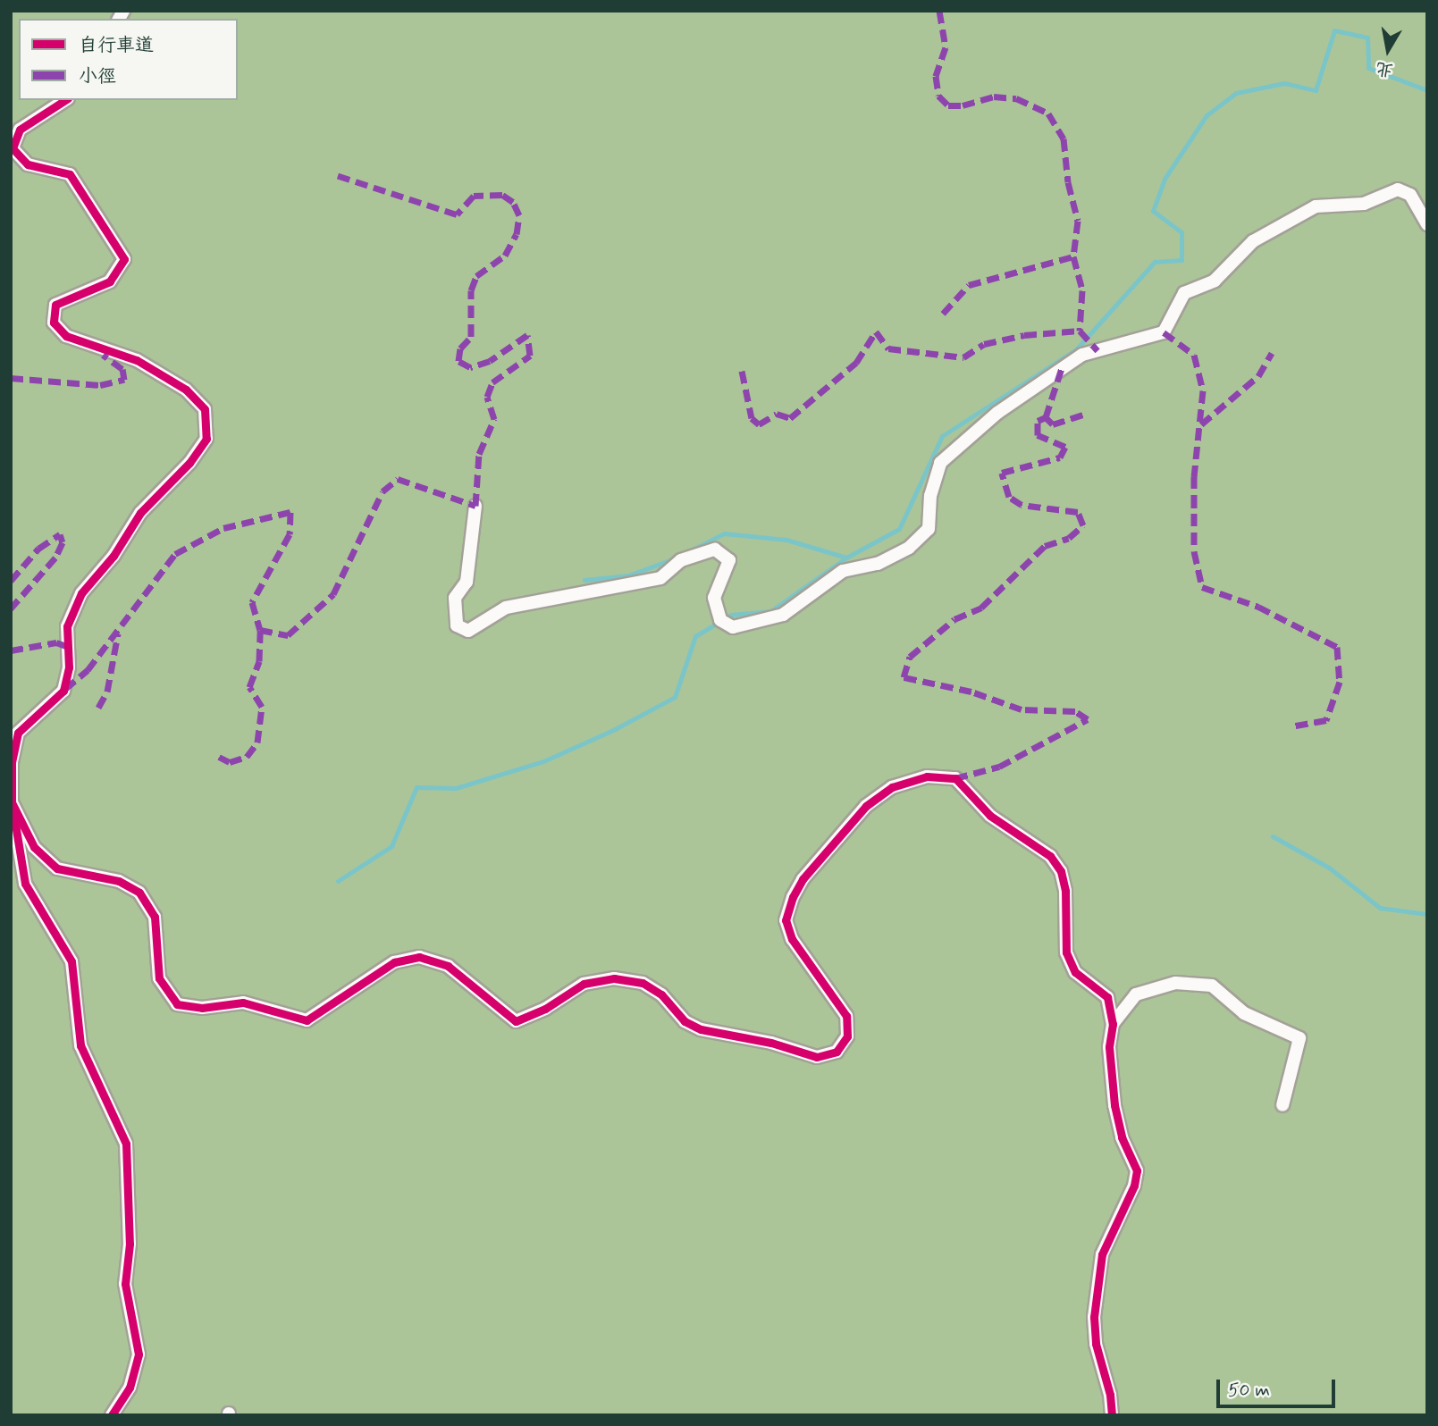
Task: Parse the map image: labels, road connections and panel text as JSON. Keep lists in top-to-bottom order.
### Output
{
  "legend": ["自行車道", "小徑"],
  "scale_bar": "50 m",
  "north": "bottom"
}
